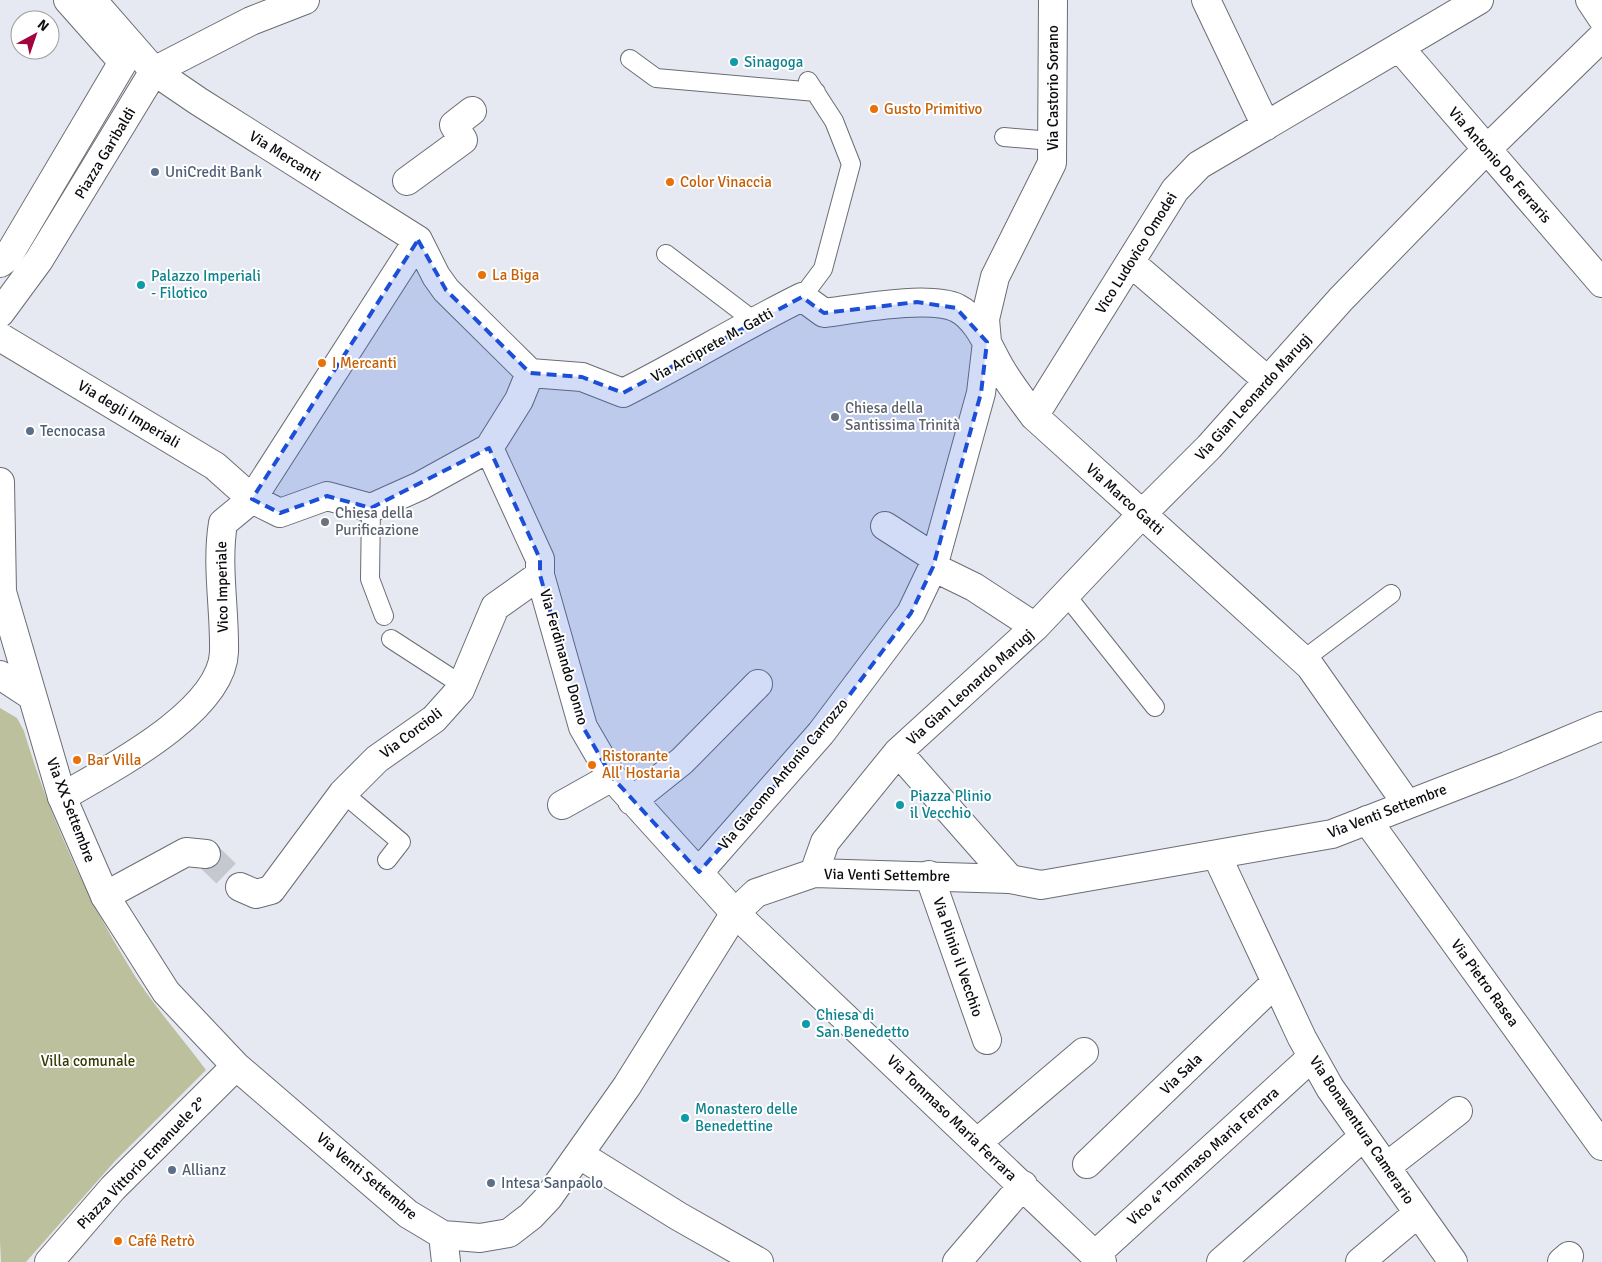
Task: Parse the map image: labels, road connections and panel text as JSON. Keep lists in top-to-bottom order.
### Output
{
  "streets": {
    "street": [
      "Via Castorio Sorano",
      "Piazza Garibaldi",
      "Via Mercanti",
      "Via Antonio De Ferraris",
      "Vico Ludovico Omodei",
      "Via Arciprete M. Gatti",
      "Via Gian Leonardo Marugj",
      "Via degli Imperiali",
      "Via Marco Gatti",
      "Vico Imperiale",
      "Via Ferdinando Donno",
      "Via Corcioli",
      "Via Giacomo Antonio Carrozzo",
      "Via XX Settembre",
      "Via Venti Settembre",
      "Via Plinio il Vecchio",
      "Via Pietro Rasea",
      "Via Sala",
      "Via Tommaso Maria Ferrara",
      "Via Bonaventura Camerario",
      "Vico 4° Tommaso Maria Ferrara",
      "Piazza Vittorio Emanuele 2°"
    ]
  },
  "crossings": [
    ["Via Castorio Sorano", "Via Marco Gatti"],
    ["Via Castorio Sorano", "Via Giacomo Antonio Carrozzo"],
    ["Piazza Garibaldi", "Via Mercanti"],
    ["Via Mercanti", "Vico Imperiale"],
    ["Via Antonio De Ferraris", "Vico Ludovico Omodei"],
    ["Via Antonio De Ferraris", "Via Gian Leonardo Marugj"],
    ["Vico Ludovico Omodei", "Via Marco Gatti"],
    ["Via Arciprete M. Gatti", "Via Marco Gatti"],
    ["Via Gian Leonardo Marugj", "Via Marco Gatti"],
    ["Via degli Imperiali", "Vico Imperiale"],
    ["Via Marco Gatti", "Via Giacomo Antonio Carrozzo"],
    ["Via Marco Gatti", "Via Venti Settembre"],
    ["Vico Imperiale", "Via XX Settembre"],
    ["Via Ferdinando Donno", "Via Corcioli"],
    ["Via Ferdinando Donno", "Via Giacomo Antonio Carrozzo"],
    ["Via Ferdinando Donno", "Via Venti Settembre"],
    ["Via Ferdinando Donno", "Via Tommaso Maria Ferrara"],
    ["Via XX Settembre", "Via Venti Settembre"],
    ["Via XX Settembre", "Piazza Vittorio Emanuele 2°"],
    ["Via Venti Settembre", "Via Plinio il Vecchio"],
    ["Via Venti Settembre", "Via Pietro Rasea"],
    ["Via Venti Settembre", "Via Tommaso Maria Ferrara"],
    ["Via Venti Settembre", "Via Bonaventura Camerario"],
    ["Via Venti Settembre", "Piazza Vittorio Emanuele 2°"],
    ["Via Sala", "Via Bonaventura Camerario"],
    ["Via Tommaso Maria Ferrara", "Vico 4° Tommaso Maria Ferrara"],
    ["Via Bonaventura Camerario", "Vico 4° Tommaso Maria Ferrara"]
  ],
  "parks": ["Villa comunale"],
  "places": [
    "Sinagoga",
    "Gusto Primitivo",
    "UniCredit Bank",
    "Color Vinaccia",
    "La Biga",
    "Palazzo Imperiali - Filotico",
    "I Mercanti",
    "Chiesa della Santissima Trinità",
    "Tecnocasa",
    "Chiesa della Purificazione",
    "Bar Villa",
    "Ristorante All' Hostaria",
    "Piazza Plinio il Vecchio",
    "Chiesa di San Benedetto",
    "Monastero delle Benedettine",
    "Allianz",
    "Intesa Sanpaolo",
    "Cafê Retrò"
  ],
  "north": "top right"
}
